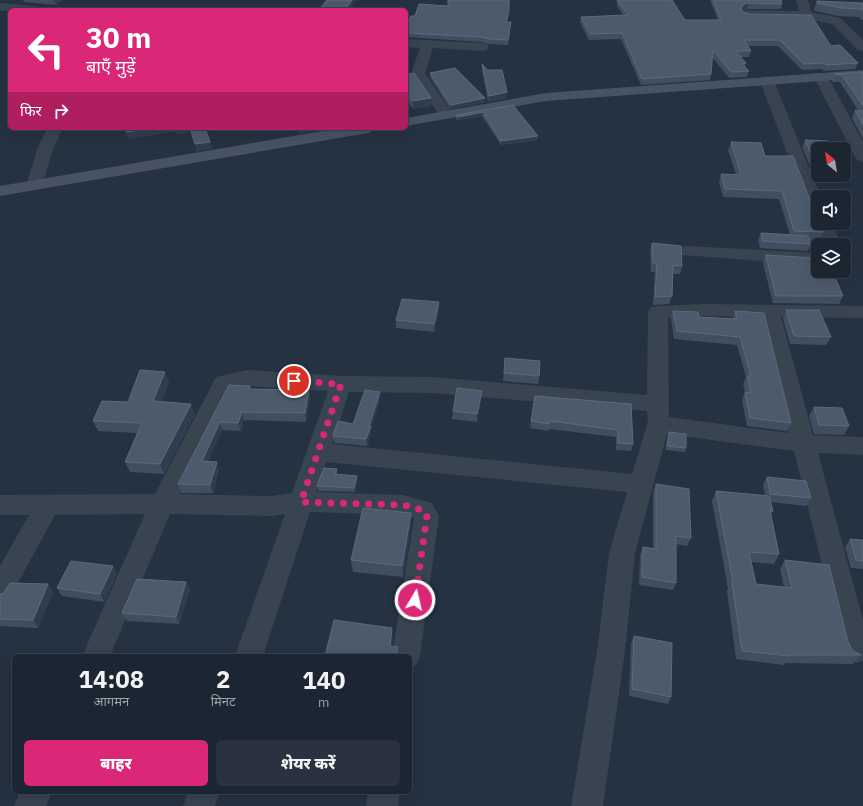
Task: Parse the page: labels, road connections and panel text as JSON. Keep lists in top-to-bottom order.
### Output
{
  "north": "top left",
  "page": {
    "turn": ["30 m", "बाएँ मुड़ें"],
    "then": "फिर",
    "eta": [
      "14:08",
      "आगमन",
      "2",
      "मिनट",
      "140",
      "m"
    ],
    "buttons": ["बाहर", "शेयर करें"]
  }
}
